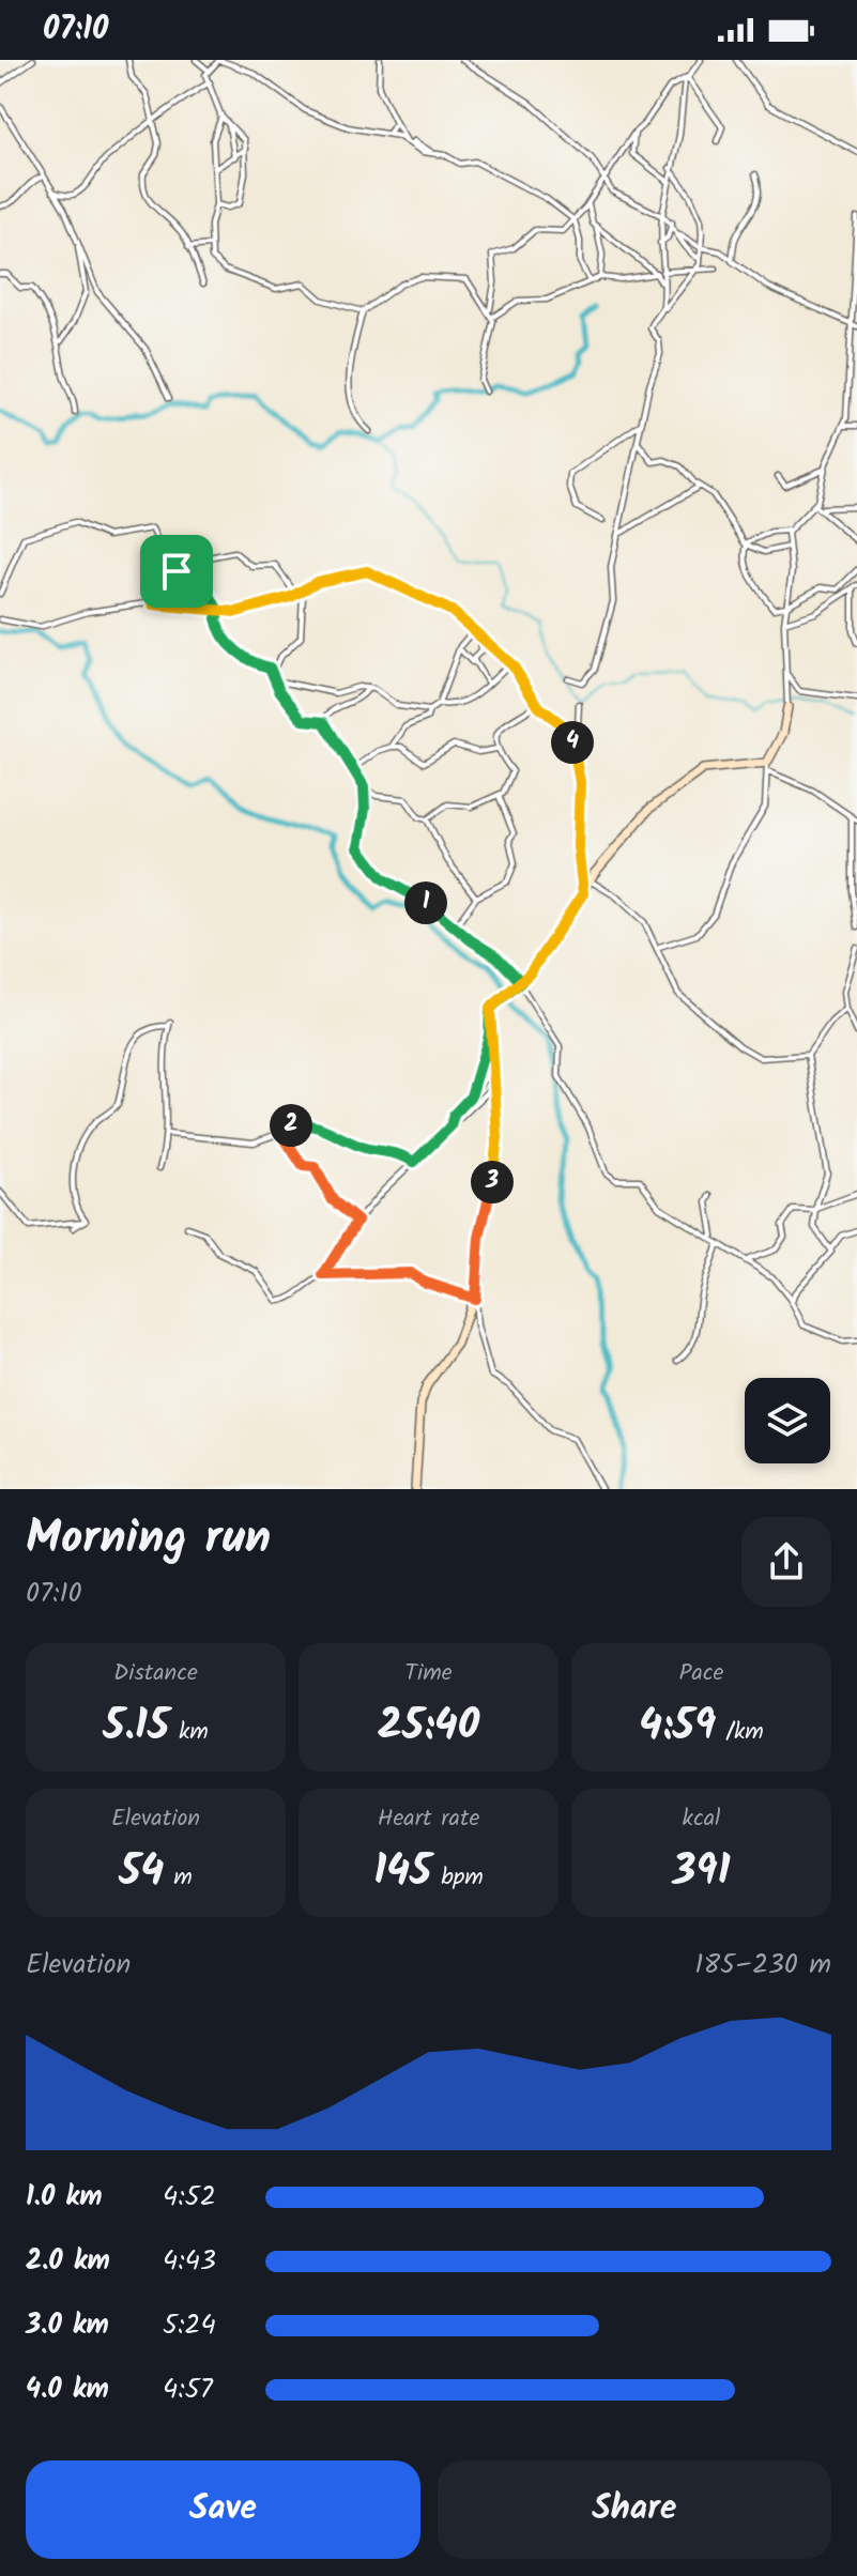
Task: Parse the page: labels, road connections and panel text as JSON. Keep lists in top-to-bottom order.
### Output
{
  "page": {
    "status": "07:10",
    "pins": [
      "4",
      "1",
      "2",
      "3"
    ],
    "heading": ["Morning run", "07:10"],
    "stats": [
      ["Distance", "5.15 km"],
      ["Time", "25:40"],
      ["Pace", "4:59 /km"],
      ["Elevation", "54 m"],
      ["Heart rate", "145 bpm"],
      ["kcal", "391"]
    ],
    "chart": ["Elevation", "185–230 m"],
    "list": [
      {
        "name": "1.0 km",
        "note": "4:52"
      },
      {
        "name": "2.0 km",
        "note": "4:43"
      },
      {
        "name": "3.0 km",
        "note": "5:24"
      },
      {
        "name": "4.0 km",
        "note": "4:57"
      }
    ],
    "buttons": ["Save", "Share"]
  }
}
